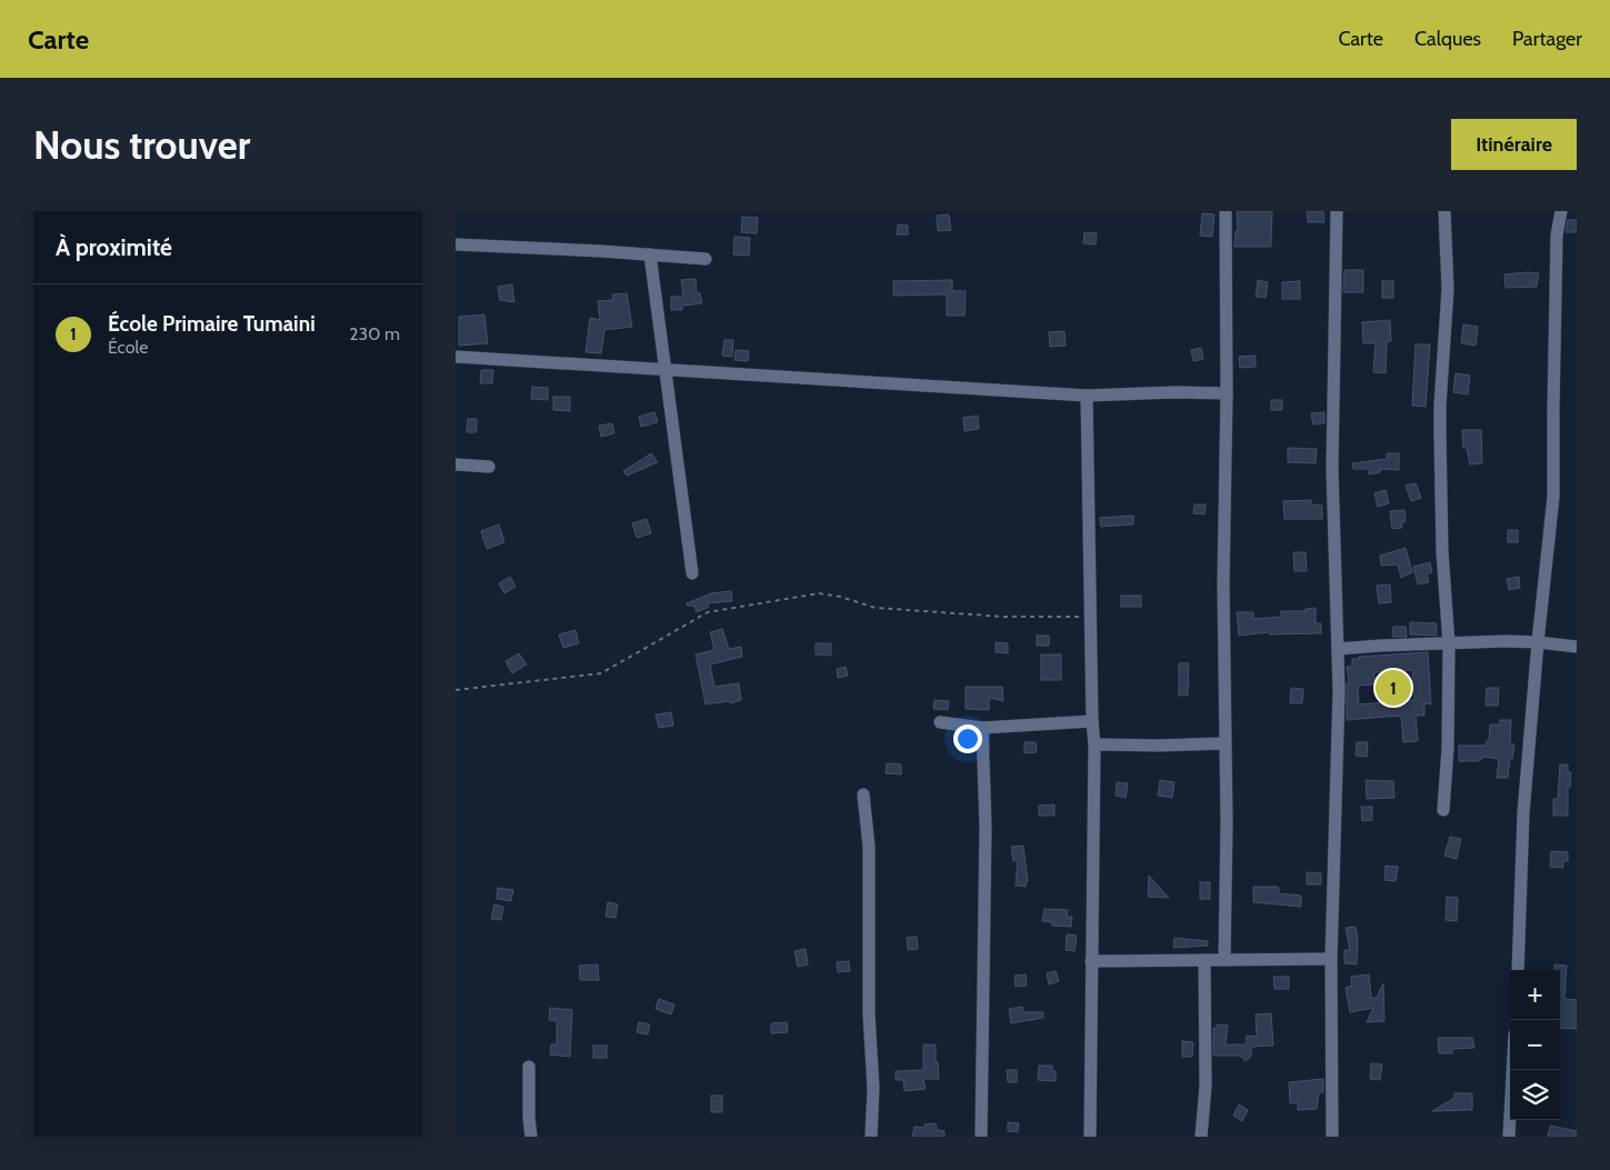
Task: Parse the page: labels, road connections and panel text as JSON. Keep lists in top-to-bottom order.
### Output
{
  "page": {
    "header": "Carte",
    "nav": ["Carte", "Calques", "Partager"],
    "buttons": "Itinéraire",
    "title": "Nous trouver",
    "heading": "À proximité",
    "list": [
      {
        "mark": "1",
        "name": "École Primaire Tumaini",
        "note": "École",
        "value": "230 m"
      }
    ],
    "pins": "1",
    "map_buttons": ["+", "−"]
  }
}
